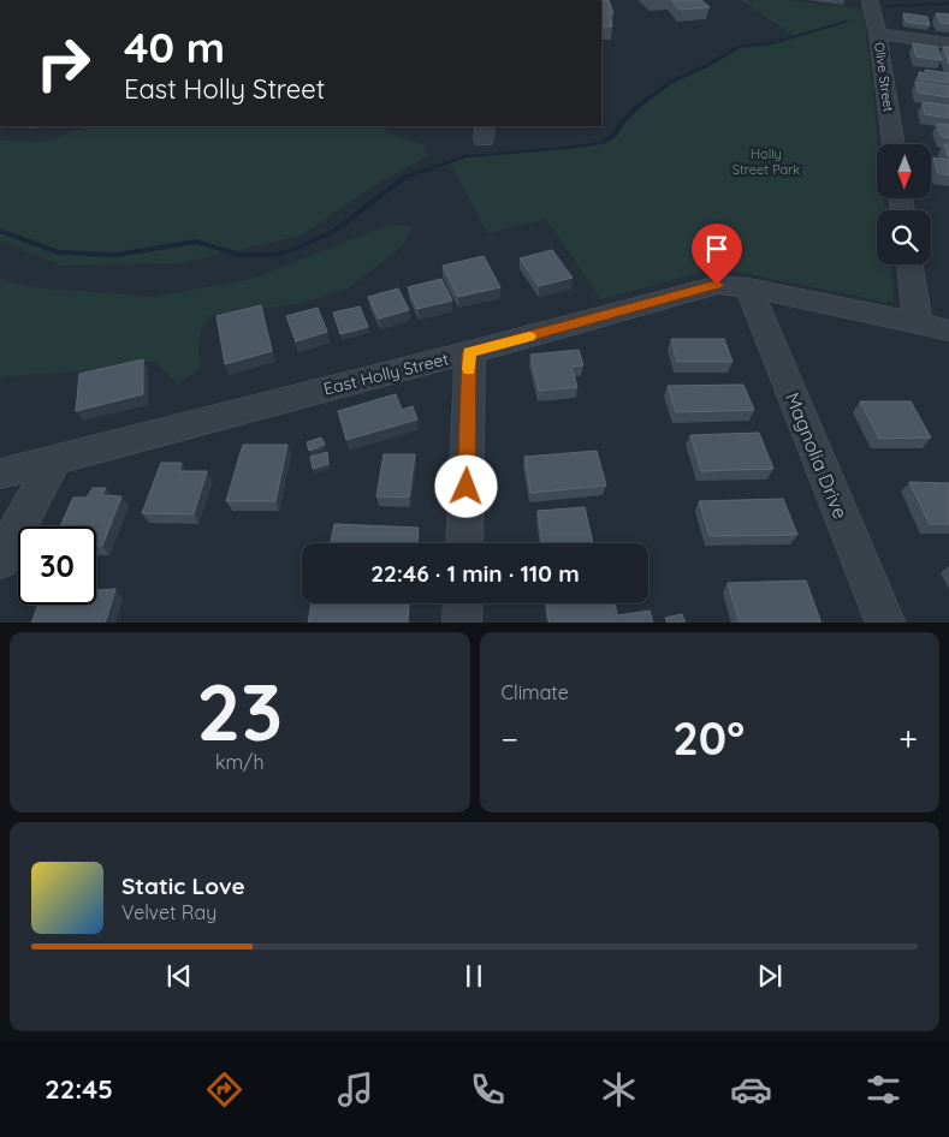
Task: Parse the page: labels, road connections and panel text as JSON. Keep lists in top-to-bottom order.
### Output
{
  "streets": {
    "street": ["Olive Street", "East Holly Street", "Magnolia Drive"]
  },
  "crossings": [
    ["East Holly Street", "Magnolia Drive"]
  ],
  "parks": ["Holly Street Park"],
  "north": "bottom",
  "page": {
    "turn": ["40 m", "East Holly Street"],
    "limit": "30",
    "trip": "22:46 · 1 min · 110 m",
    "tile": [
      ["23", "km/h"],
      "Climate"
    ],
    "heat": ["−", "20°", "+"],
    "song": ["Static Love", "Velvet Ray"],
    "tabs": "22:45"
  }
}
